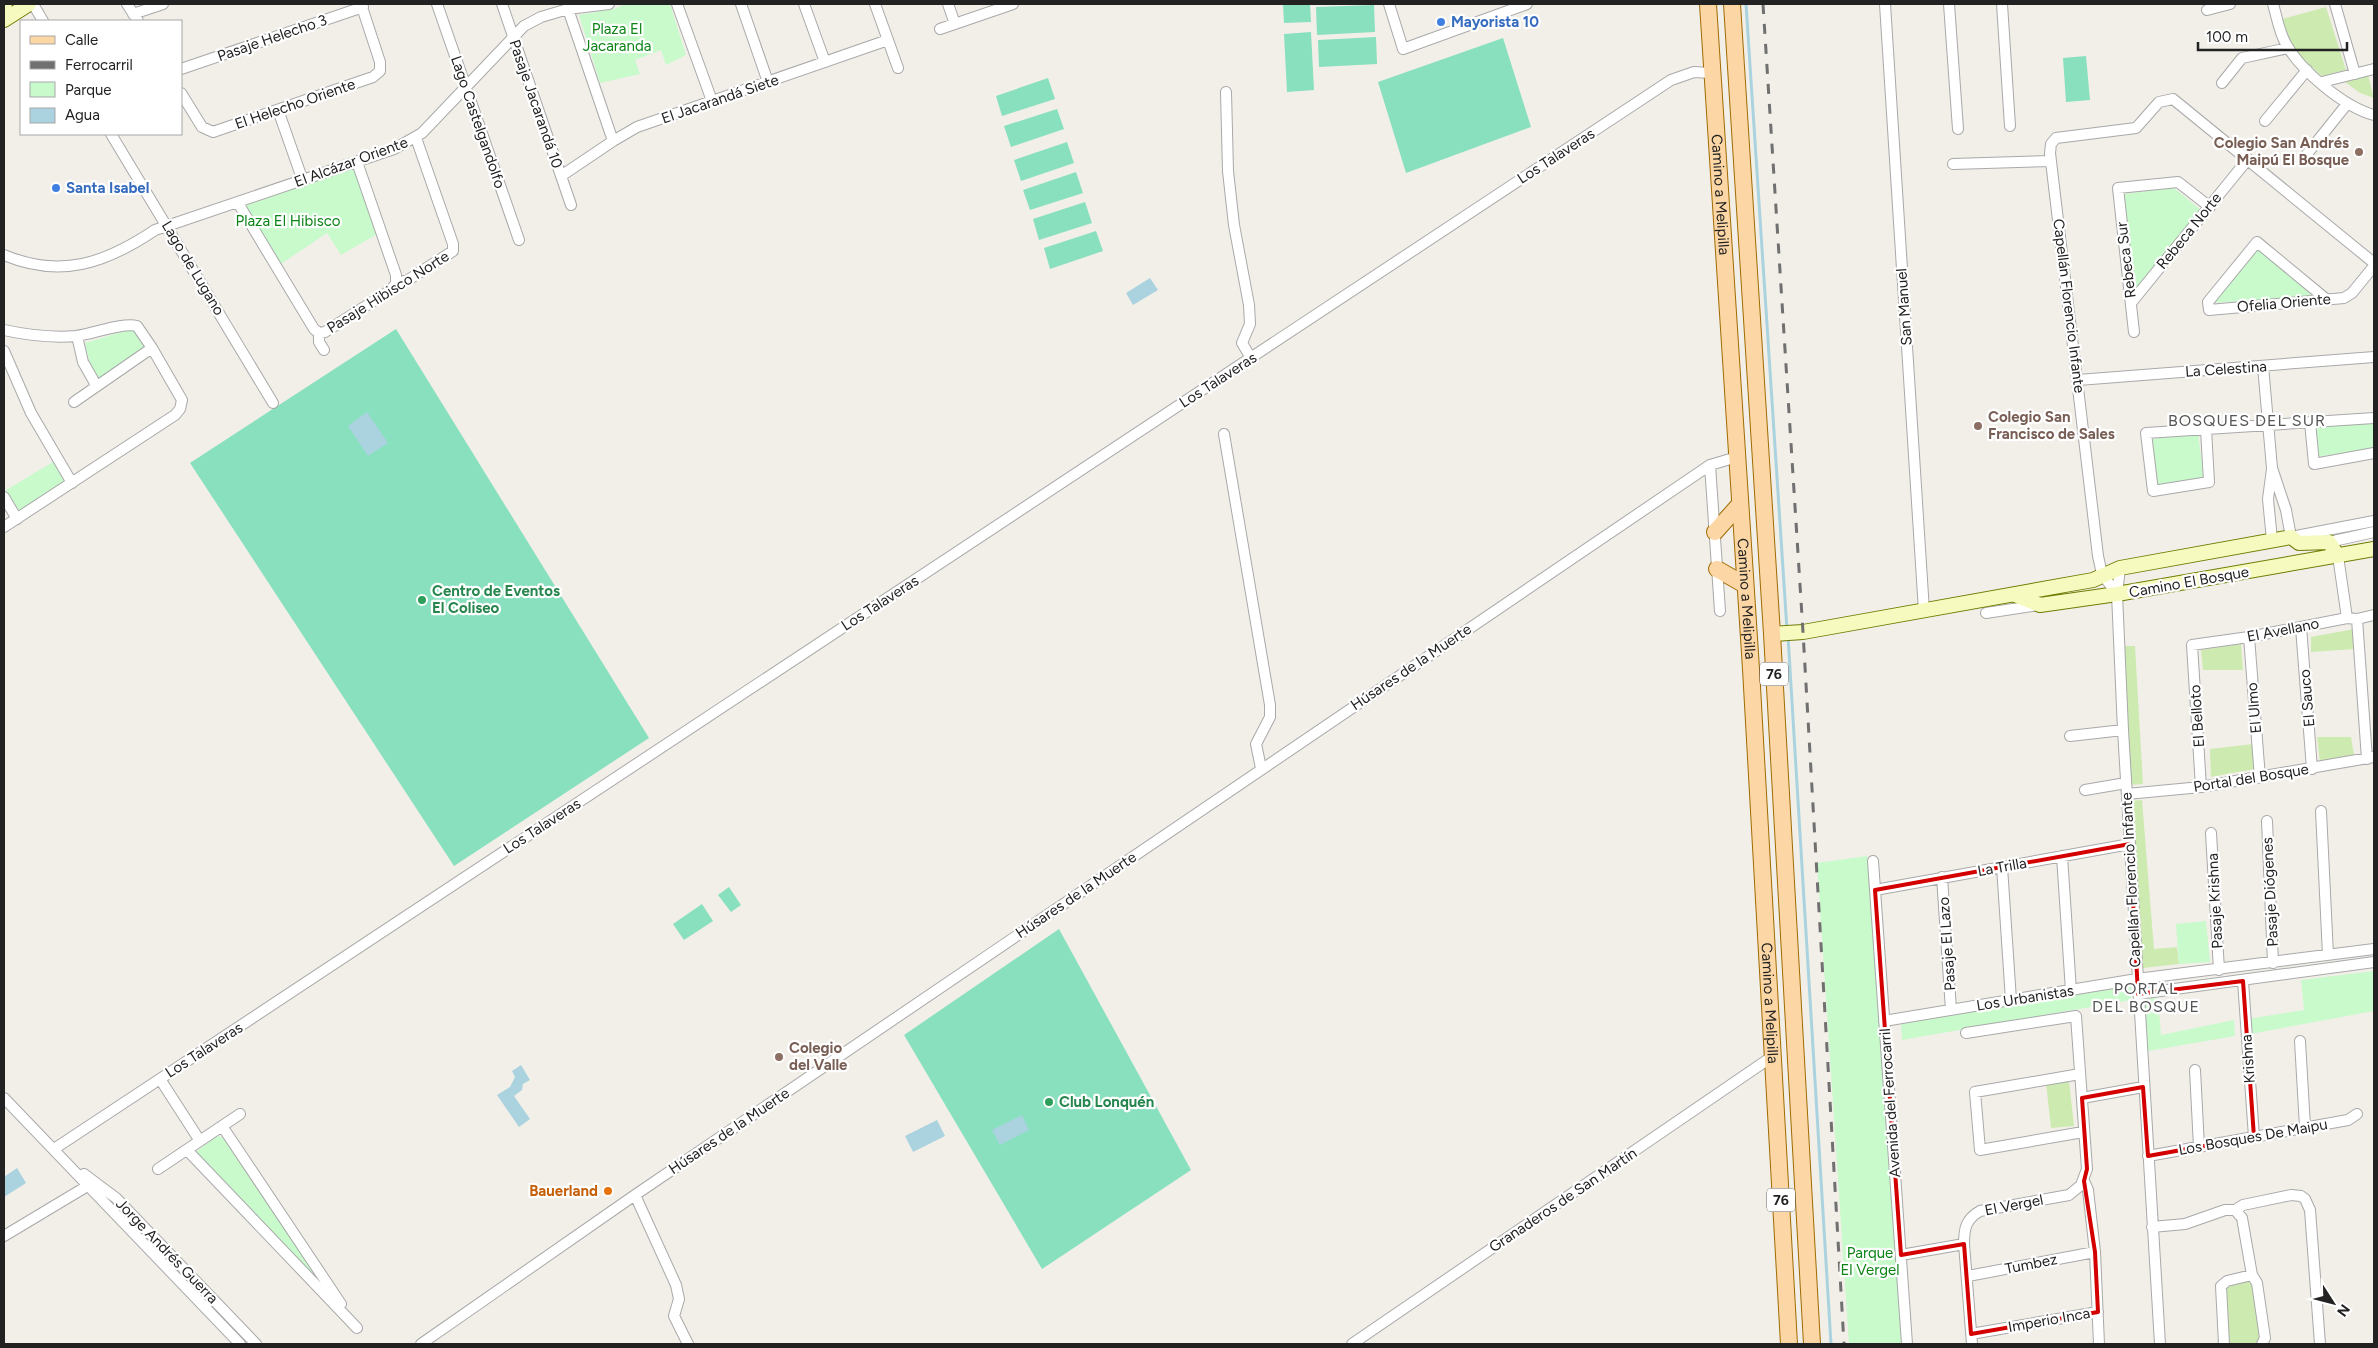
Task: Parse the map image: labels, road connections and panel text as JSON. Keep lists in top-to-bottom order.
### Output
{
  "streets": {
    "main road": ["Camino a Melipilla", "76"],
    "street": [
      "Pasaje Helecho 3",
      "El Jacarandá Siete",
      "El Helecho Oriente",
      "Pasaje Jacarandá 10",
      "Lago Castelgandolfo",
      "Los Talaveras",
      "El Alcázar Oriente",
      "Rebeca Norte",
      "Rebeca Sur",
      "Lago de Lugano",
      "Pasaje Hibisco Norte",
      "Ofelia Oriente",
      "Capellán Florencio Infante",
      "San Manuel",
      "La Celestina",
      "Camino El Bosque",
      "El Avellano",
      "Húsares de la Muerte",
      "El Sauco",
      "El Ulmo",
      "El Belloto",
      "Portal del Bosque",
      "La Trilla",
      "Pasaje Diógenes",
      "Pasaje Krishna",
      "Pasaje El Lazo",
      "Los Urbanistas",
      "Krishna",
      "Avenida del Ferrocarril",
      "Los Bosques De Maipu",
      "Granaderos de San Martín",
      "El Vergel",
      "Jorge Andrés Guerra",
      "Tumbez",
      "Imperio Inca"
    ]
  },
  "crossings": [
    ["Pasaje Helecho 3", "El Helecho Oriente"],
    ["El Jacarandá Siete", "Pasaje Jacarandá 10"],
    ["Pasaje Jacarandá 10", "El Alcázar Oriente"],
    ["Lago Castelgandolfo", "El Alcázar Oriente"],
    ["Los Talaveras", "Camino a Melipilla"],
    ["Los Talaveras", "Jorge Andrés Guerra"],
    ["El Alcázar Oriente", "Lago de Lugano"],
    ["El Alcázar Oriente", "Pasaje Hibisco Norte"],
    ["Camino a Melipilla", "Camino El Bosque"],
    ["Camino a Melipilla", "Húsares de la Muerte"],
    ["Camino a Melipilla", "Granaderos de San Martín"],
    ["Rebeca Norte", "Rebeca Sur"],
    ["Rebeca Norte", "Capellán Florencio Infante"],
    ["Capellán Florencio Infante", "La Celestina"],
    ["Capellán Florencio Infante", "Camino El Bosque"],
    ["Capellán Florencio Infante", "Portal del Bosque"],
    ["Capellán Florencio Infante", "La Trilla"],
    ["Capellán Florencio Infante", "Los Urbanistas"],
    ["Capellán Florencio Infante", "Los Bosques De Maipu"],
    ["San Manuel", "Camino El Bosque"],
    ["El Avellano", "El Sauco"],
    ["El Avellano", "El Ulmo"],
    ["El Avellano", "El Belloto"],
    ["El Sauco", "Portal del Bosque"],
    ["El Ulmo", "Portal del Bosque"],
    ["El Belloto", "Portal del Bosque"],
    ["La Trilla", "Pasaje El Lazo"],
    ["La Trilla", "Avenida del Ferrocarril"],
    ["Pasaje Diógenes", "Los Urbanistas"],
    ["Pasaje Krishna", "Los Urbanistas"],
    ["Pasaje El Lazo", "Los Urbanistas"],
    ["Los Urbanistas", "Avenida del Ferrocarril"],
    ["Krishna", "Los Bosques De Maipu"],
    ["El Vergel", "Tumbez"],
    ["El Vergel", "Imperio Inca"]
  ],
  "districts": ["BOSQUES DEL SUR", "PORTAL DEL BOSQUE"],
  "parks": ["Plaza El Jacaranda", "Plaza El Hibisco", "Parque El Vergel"],
  "places": [
    "Mayorista 10",
    "Colegio San Andrés Maipú El Bosque",
    "Santa Isabel",
    "Colegio San Francisco de Sales",
    "Centro de Eventos El Coliseo",
    "Colegio del Valle",
    "Club Lonquén",
    "Bauerland"
  ],
  "legend": [
    "Calle",
    "Ferrocarril",
    "Parque",
    "Agua"
  ],
  "scale_bar": "100 m",
  "north": "bottom right"
}
